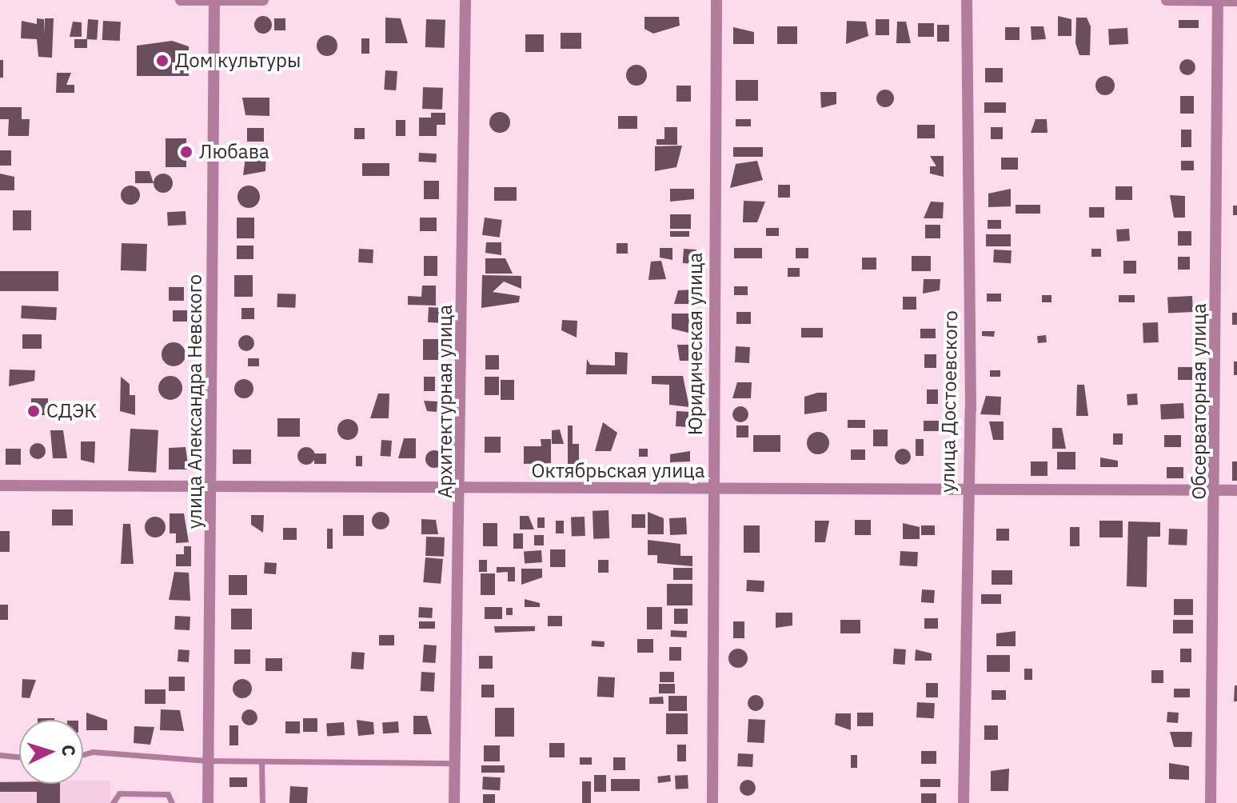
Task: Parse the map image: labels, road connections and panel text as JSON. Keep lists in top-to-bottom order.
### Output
{
  "streets": {
    "street": [
      "Юридическая улица",
      "улица Александра Невского",
      "Архитектурная улица",
      "улица Достоевского",
      "Обсерваторная улица",
      "Октябрьская улица"
    ]
  },
  "crossings": [
    ["Юридическая улица", "Октябрьская улица"],
    ["улица Александра Невского", "Октябрьская улица"],
    ["Архитектурная улица", "Октябрьская улица"],
    ["улица Достоевского", "Октябрьская улица"],
    ["Обсерваторная улица", "Октябрьская улица"]
  ],
  "places": ["Дом культуры", "Любава", "СДЭК"],
  "north": "right"
}
